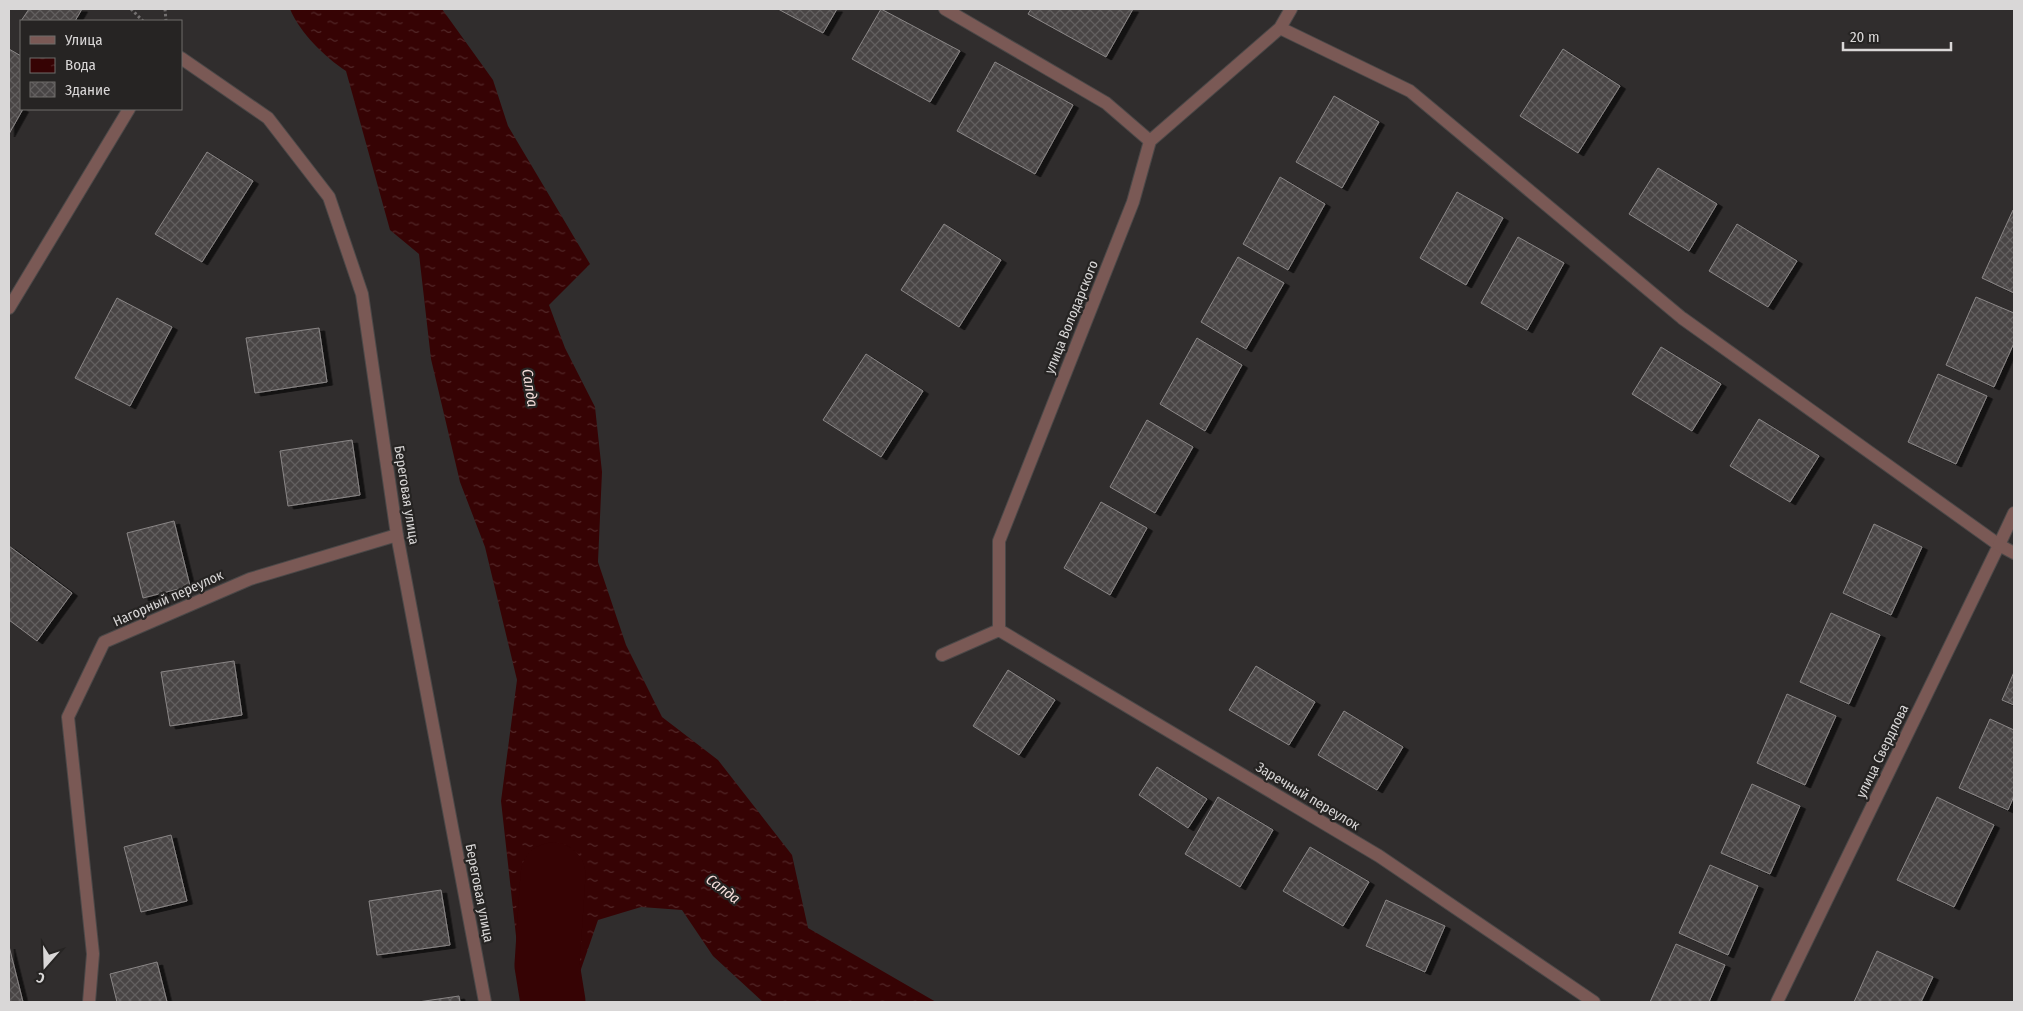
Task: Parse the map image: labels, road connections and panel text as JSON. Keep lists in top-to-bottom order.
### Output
{
  "streets": {
    "street": [
      "улица Володарского",
      "Береговая улица",
      "Нагорный переулок",
      "улица Свердлова",
      "Заречный переулок"
    ]
  },
  "crossings": [
    ["улица Володарского", "Заречный переулок"],
    ["Береговая улица", "Нагорный переулок"]
  ],
  "water": ["Салда"],
  "legend": ["Улица", "Вода", "Здание"],
  "scale_bar": "20 m",
  "north": "bottom"
}
